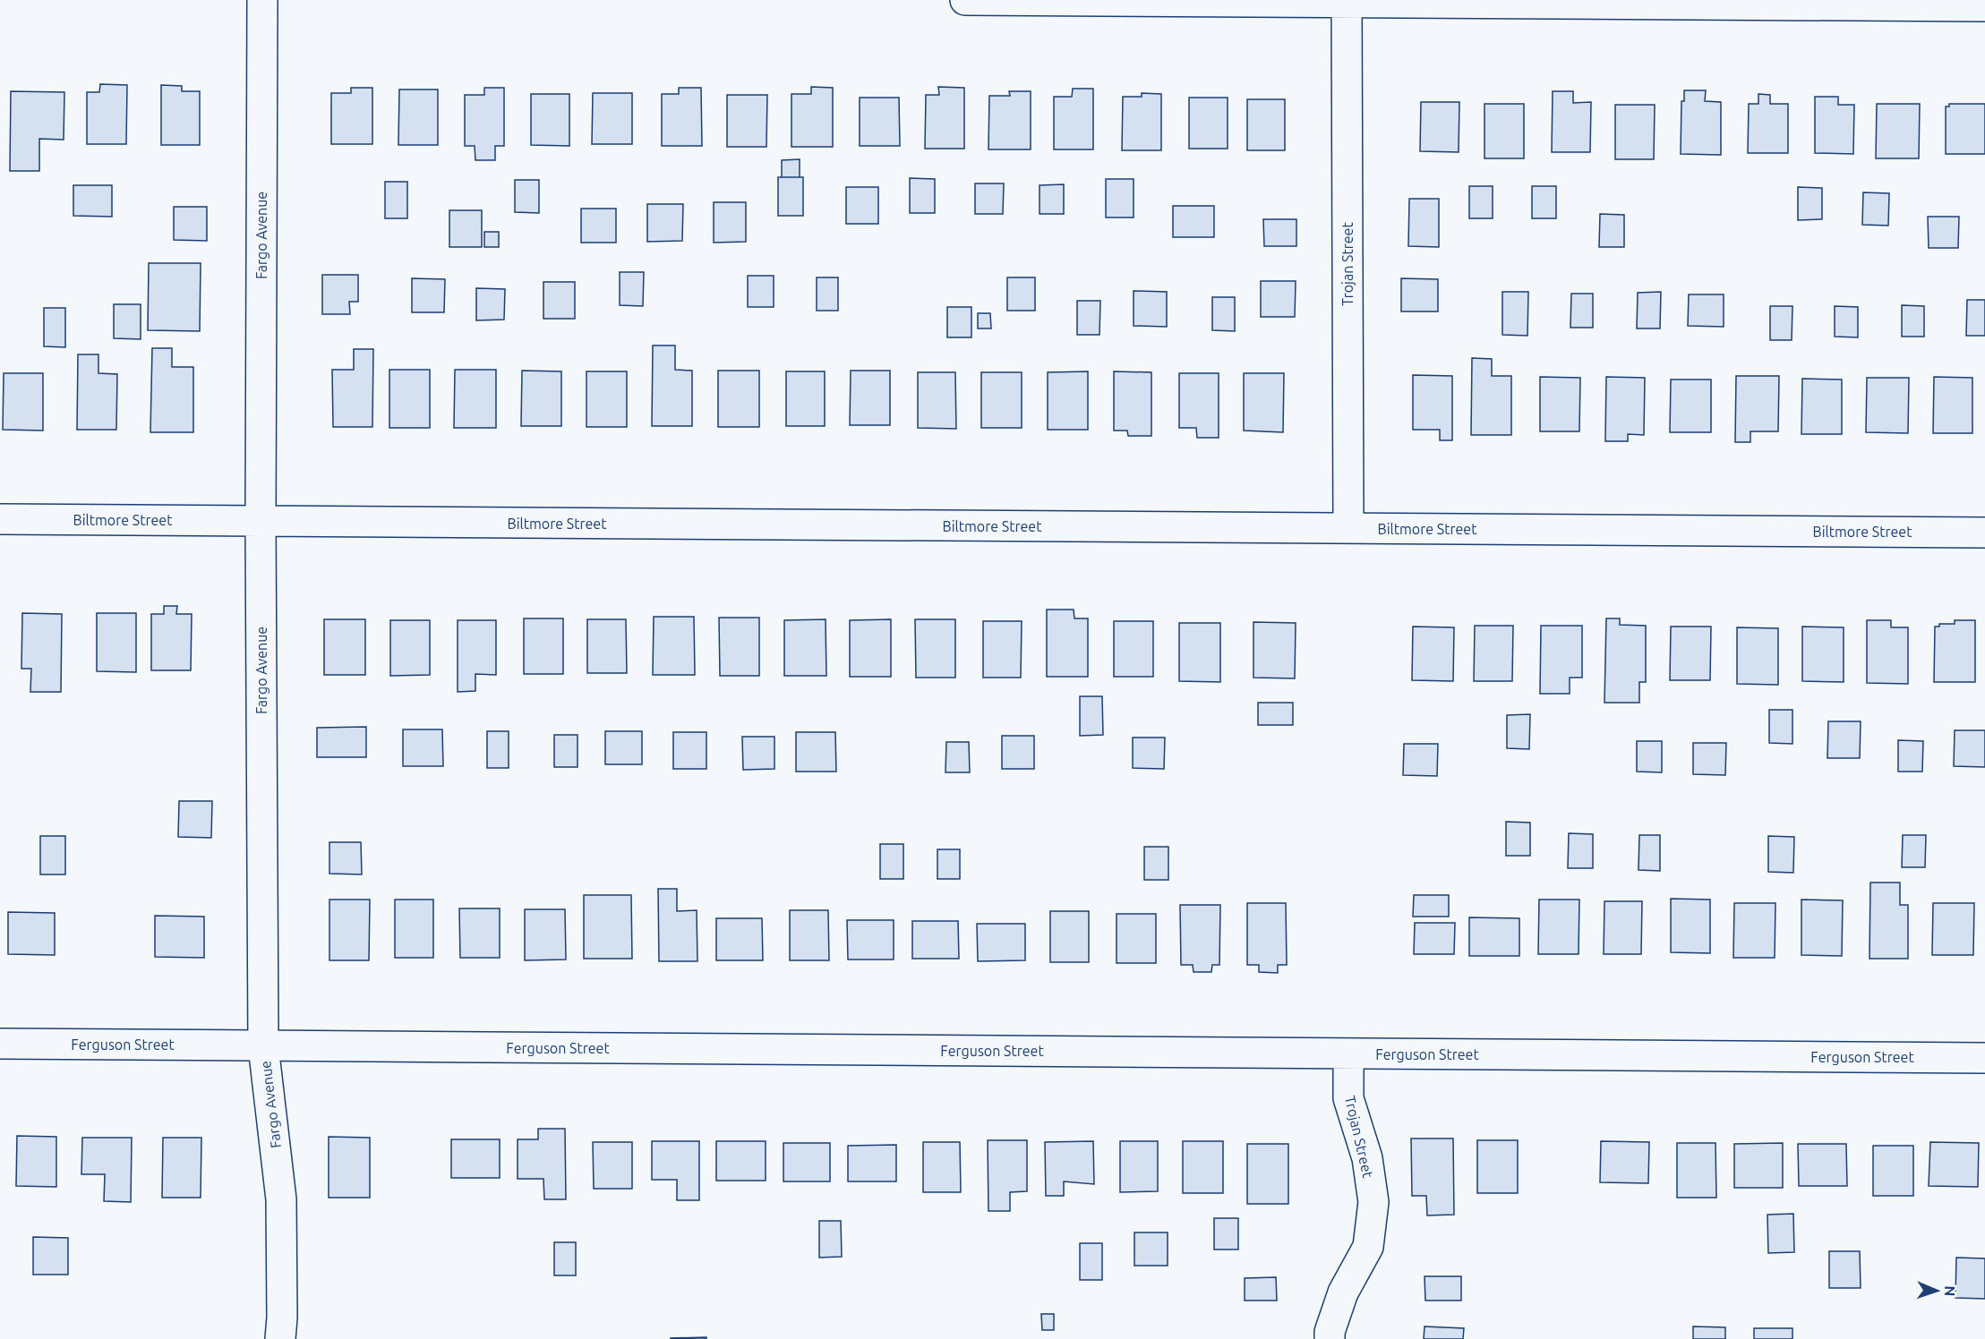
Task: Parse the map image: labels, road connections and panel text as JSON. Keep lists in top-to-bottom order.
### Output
{
  "streets": {
    "street": [
      "Fargo Avenue",
      "Trojan Street",
      "Biltmore Street",
      "Ferguson Street"
    ]
  },
  "crossings": [
    ["Fargo Avenue", "Biltmore Street"],
    ["Fargo Avenue", "Ferguson Street"],
    ["Trojan Street", "Biltmore Street"],
    ["Trojan Street", "Ferguson Street"]
  ],
  "north": "right"
}
